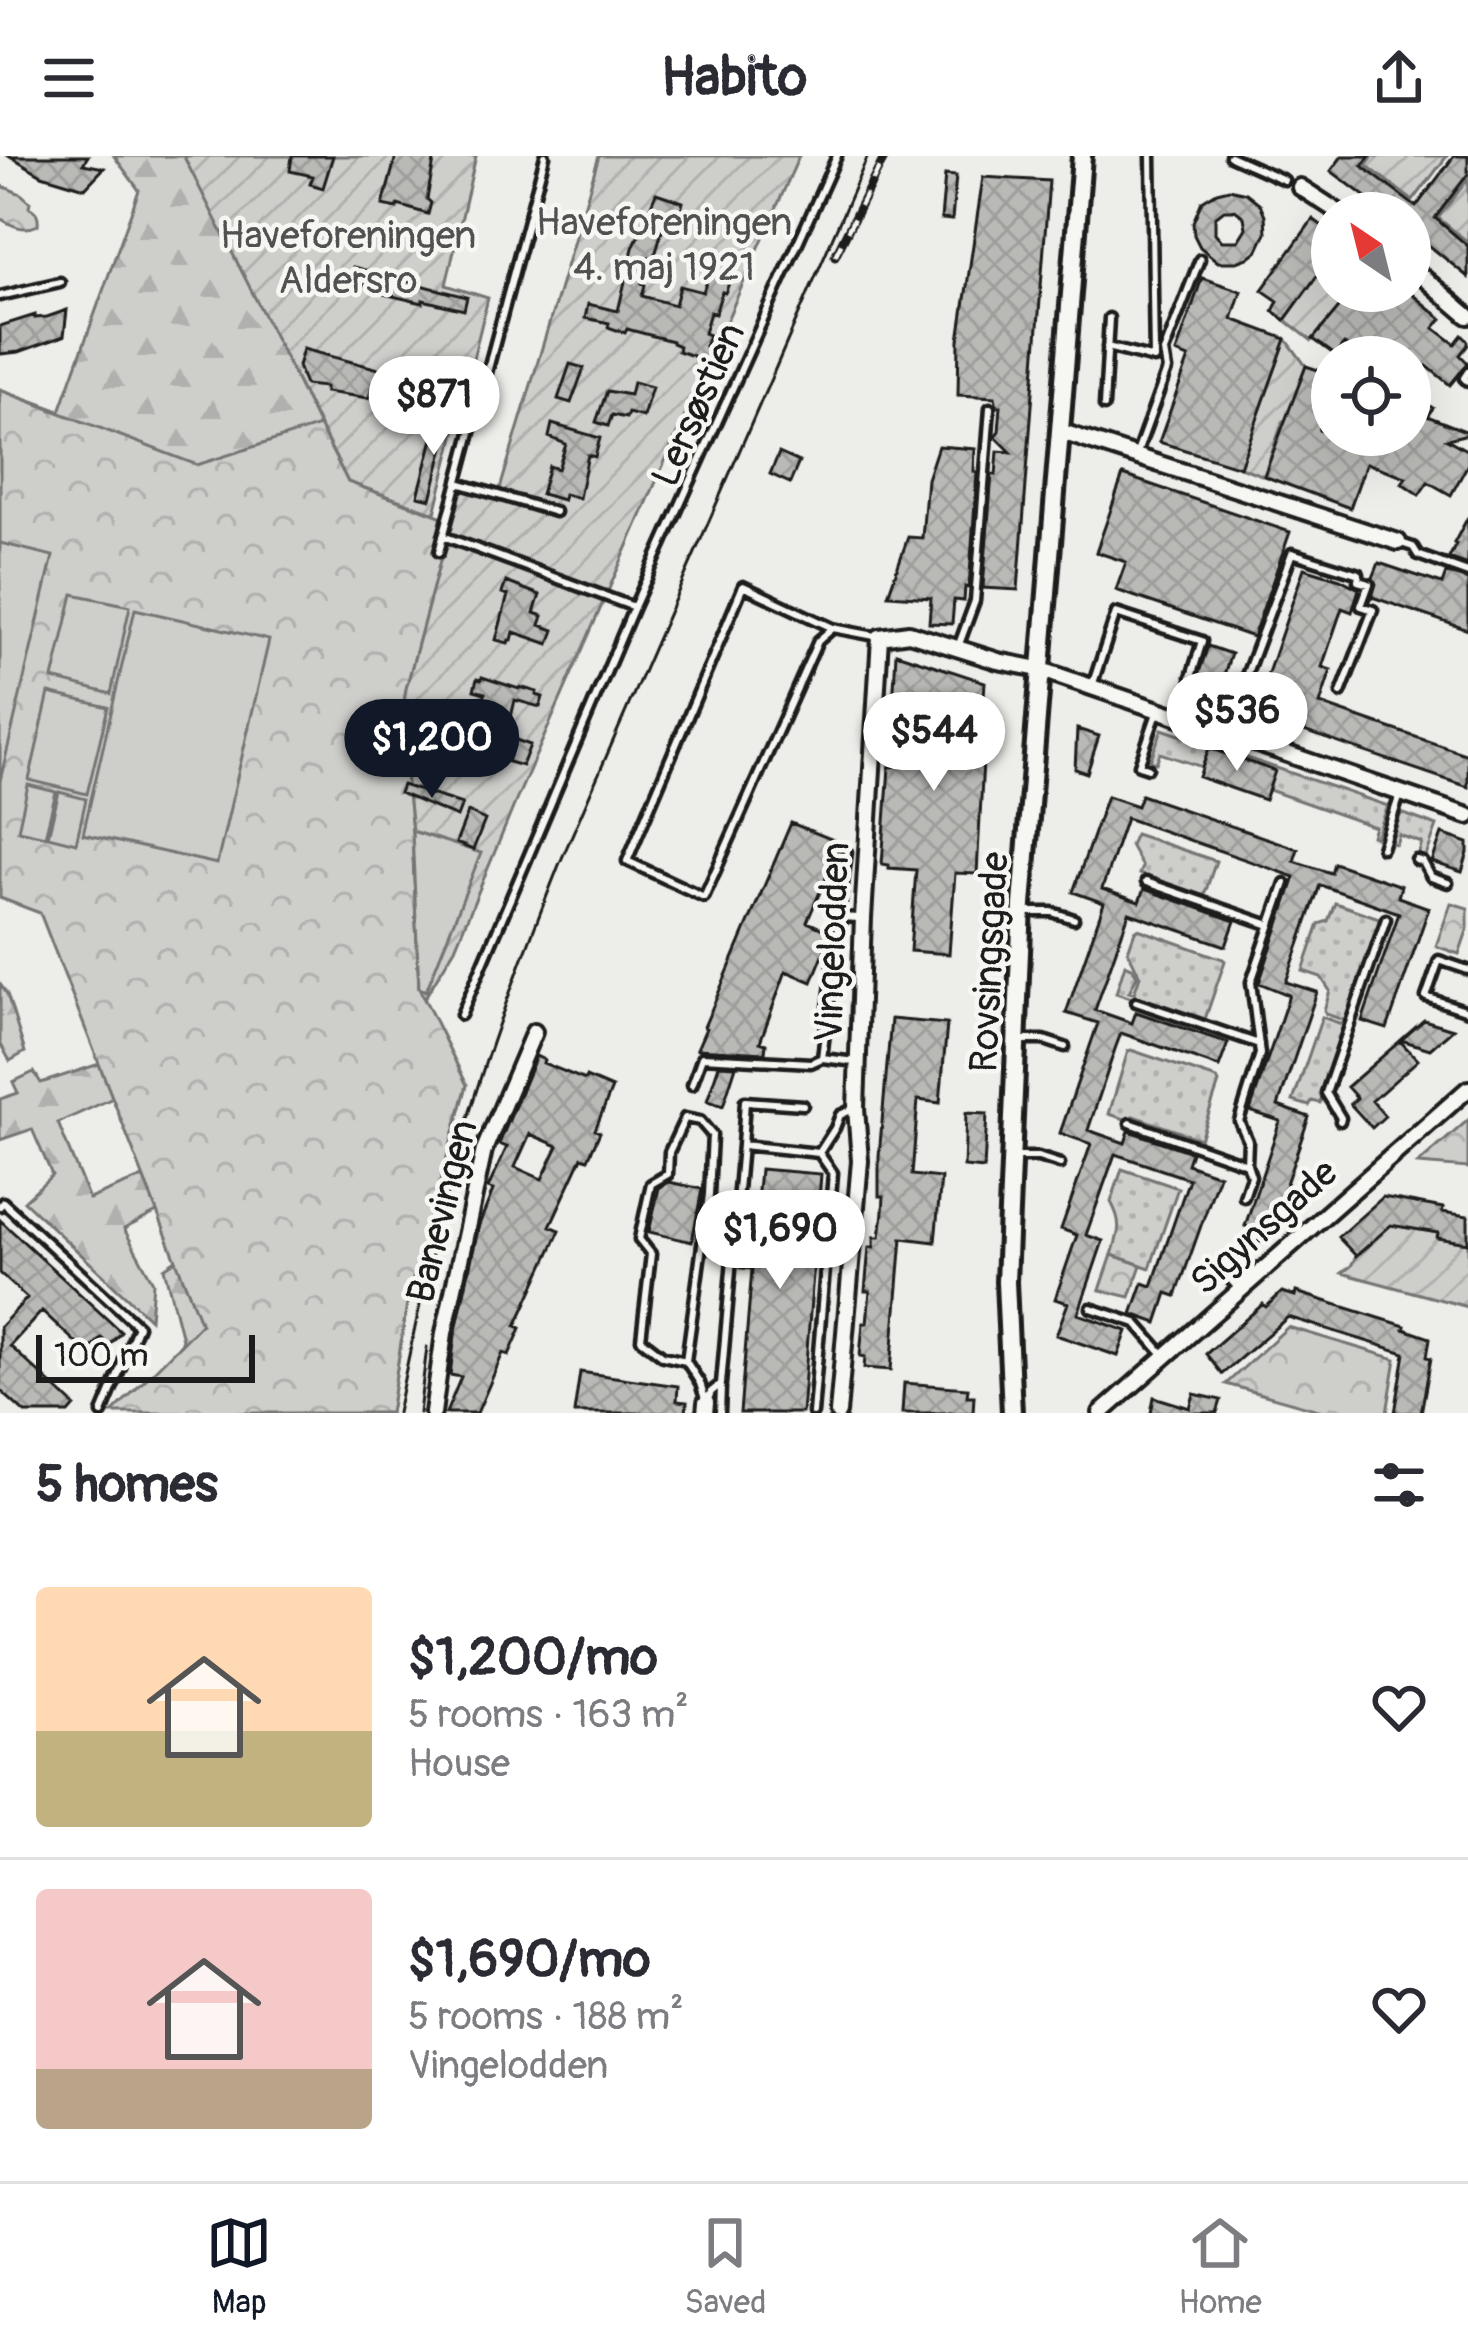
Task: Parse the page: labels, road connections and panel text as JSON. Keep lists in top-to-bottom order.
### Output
{
  "streets": {
    "street": [
      "Vingelodden",
      "Rovsingsgade",
      "Banevingen",
      "Sigynsgade"
    ],
    "lane": ["Lersøstien"]
  },
  "parks": ["Haveforeningen 4. maj 1921", "Haveforeningen Aldersro"],
  "scale_bar": "100 m",
  "north": "top left",
  "page": {
    "header": "Habito",
    "price": [
      "$871",
      "$536",
      "$544",
      "$1,200",
      "$1,690"
    ],
    "scale": "100 m",
    "heading": "5 homes",
    "list": [
      {
        "name": "$1,200/mo",
        "note": "5 rooms · 163 m² · House"
      },
      {
        "name": "$1,690/mo",
        "note": "5 rooms · 188 m² · Vingelodden"
      }
    ],
    "tabs": ["Map", "Saved", "Home"]
  }
}
